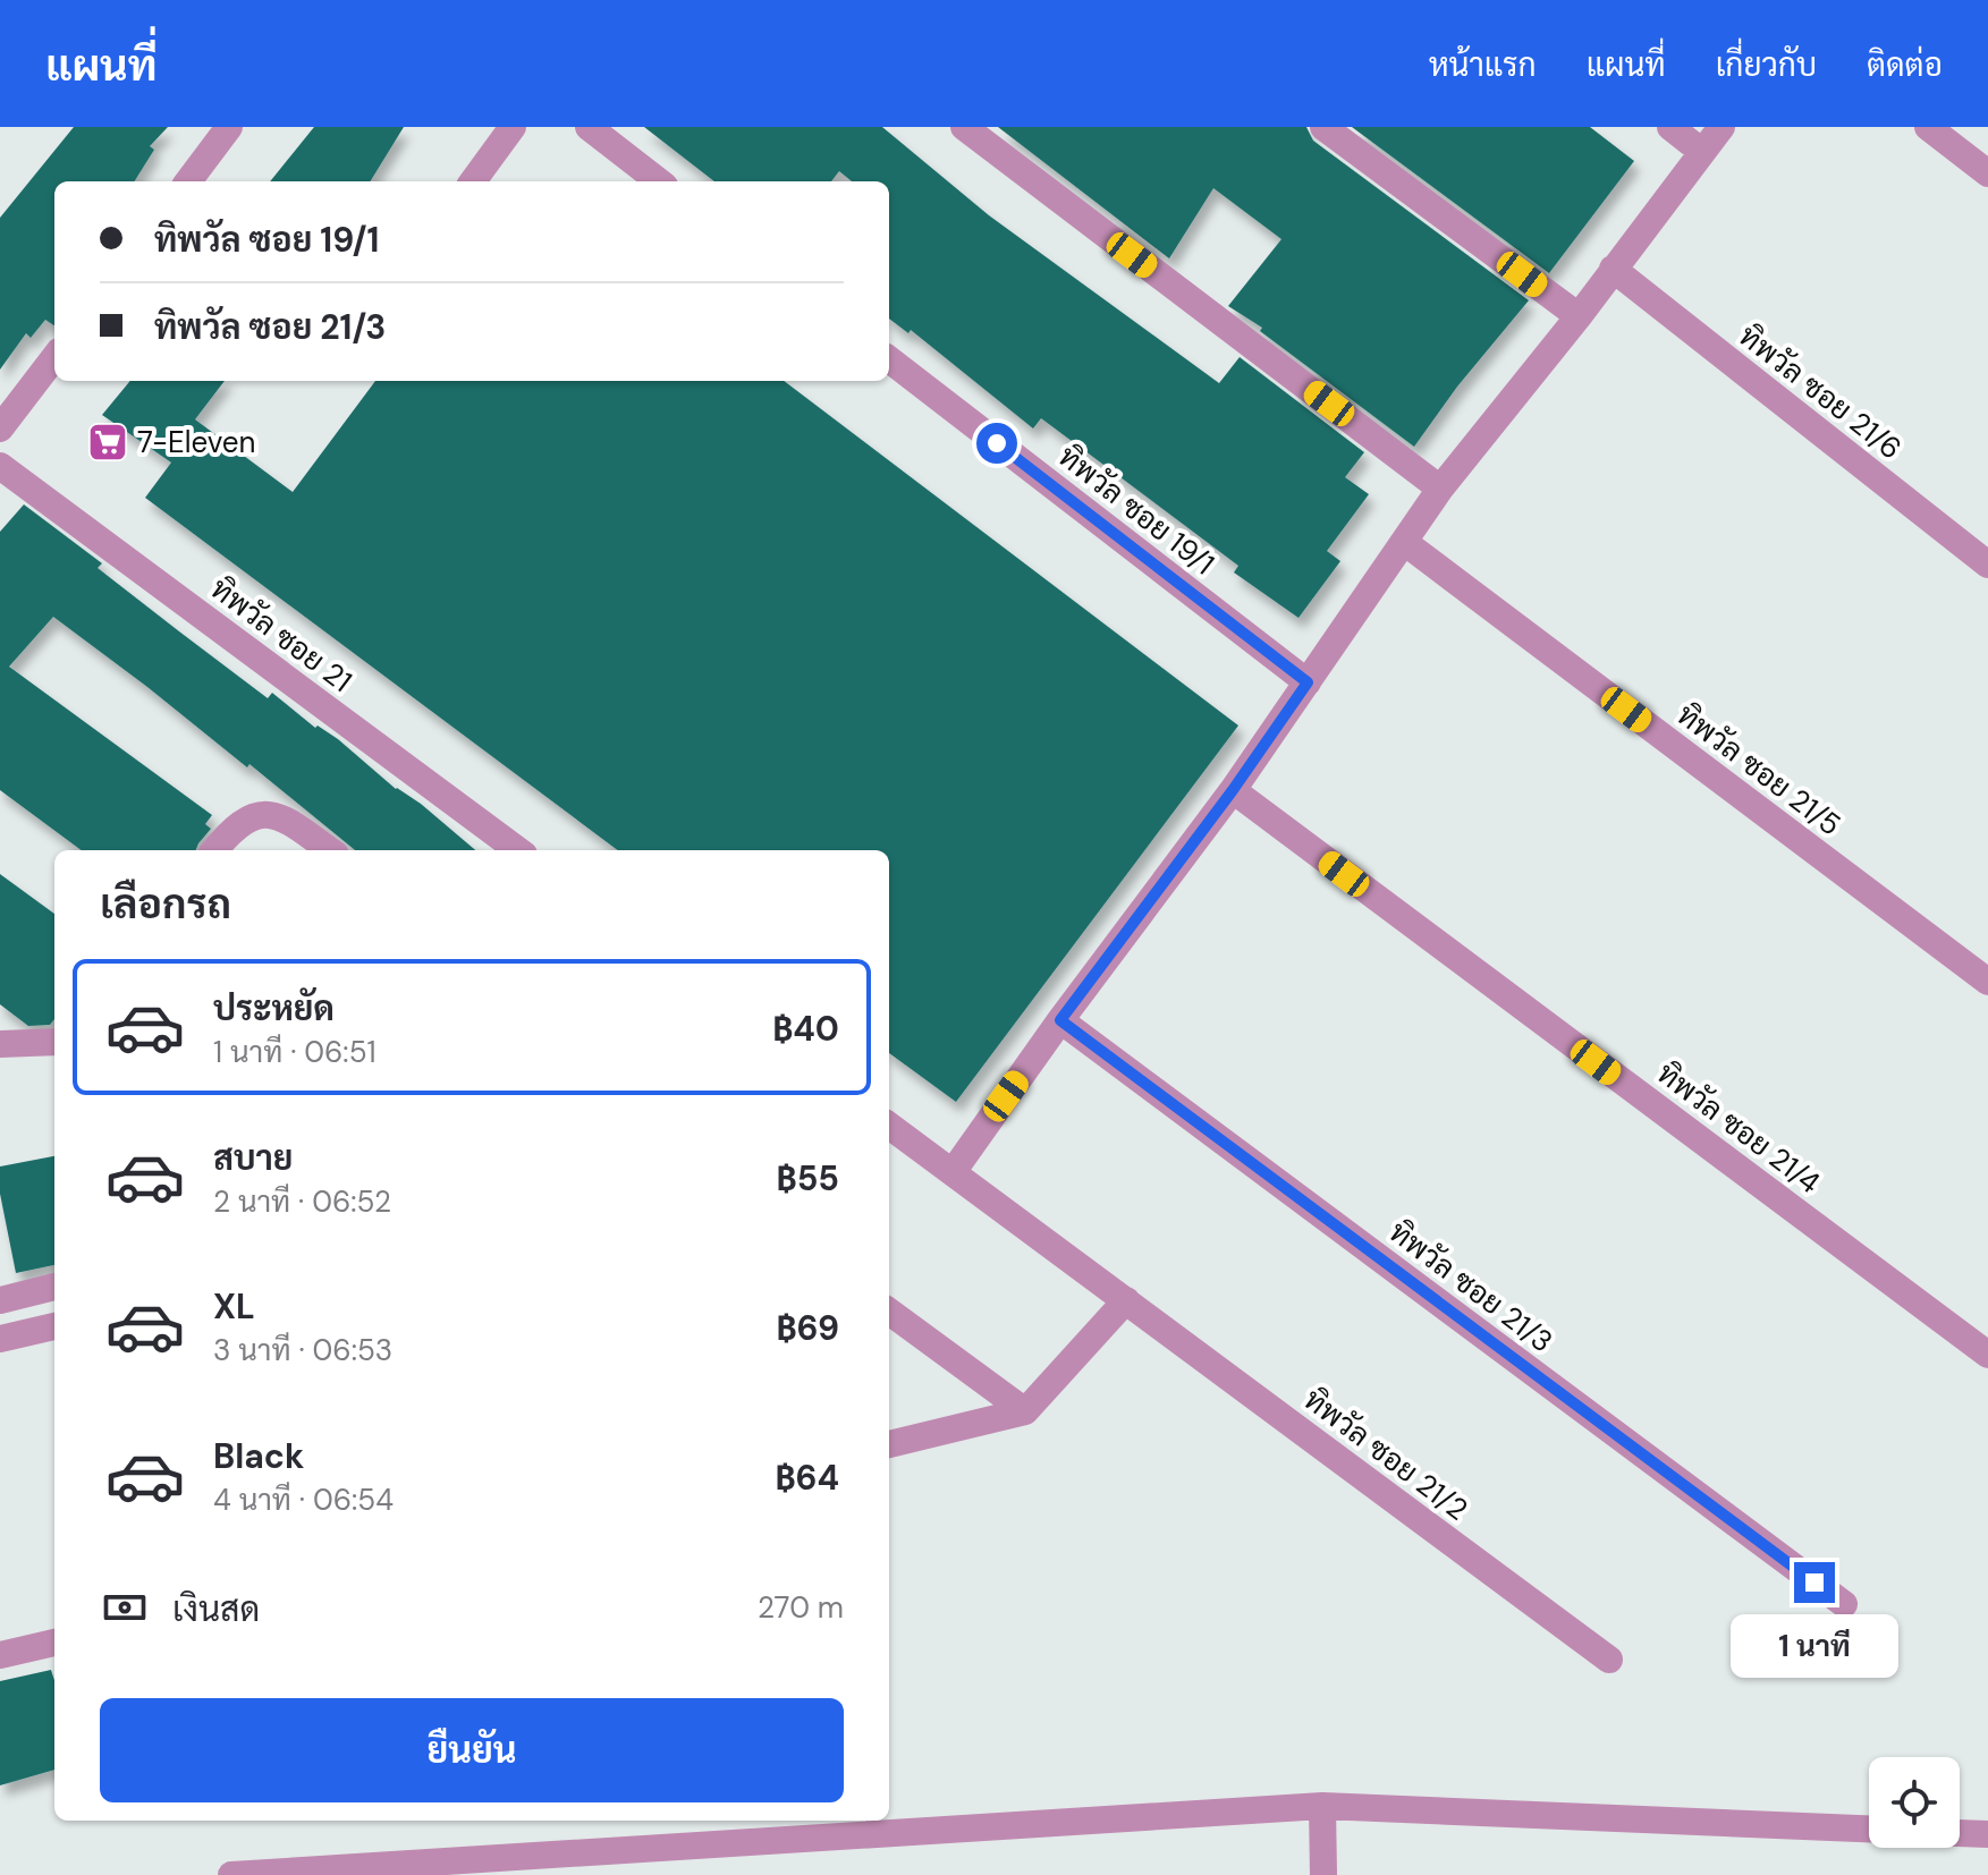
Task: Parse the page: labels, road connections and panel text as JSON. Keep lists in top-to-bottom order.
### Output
{
  "streets": {
    "street": [
      "ทิพวัล ซอย 21/6",
      "ทิพวัล ซอย 19/1",
      "ทิพวัล ซอย 21",
      "ทิพวัล ซอย 21/5",
      "ทิพวัล ซอย 21/4",
      "ทิพวัล ซอย 21/3",
      "ทิพวัล ซอย 21/2"
    ]
  },
  "places": {
    "supermarket": ["7-Eleven"]
  },
  "page": {
    "header": "แผนที่",
    "nav": [
      "หน้าแรก",
      "แผนที่",
      "เกี่ยวกับ",
      "ติดต่อ"
    ],
    "banner": ["ทิพวัล ซอย 19/1", "ทิพวัล ซอย 21/3"],
    "heading": "เลือกรถ",
    "list": [
      {
        "name": "ประหยัด",
        "note": "1 นาที · 06:51",
        "value": "฿40"
      },
      {
        "name": "สบาย",
        "note": "2 นาที · 06:52",
        "value": "฿55"
      },
      {
        "name": "XL",
        "note": "3 นาที · 06:53",
        "value": "฿69"
      },
      {
        "name": "Black",
        "note": "4 นาที · 06:54",
        "value": "฿64"
      }
    ],
    "pay": ["เงินสด", "270 m"],
    "bubble": "1 นาที",
    "buttons": "ยืนยัน"
  }
}
